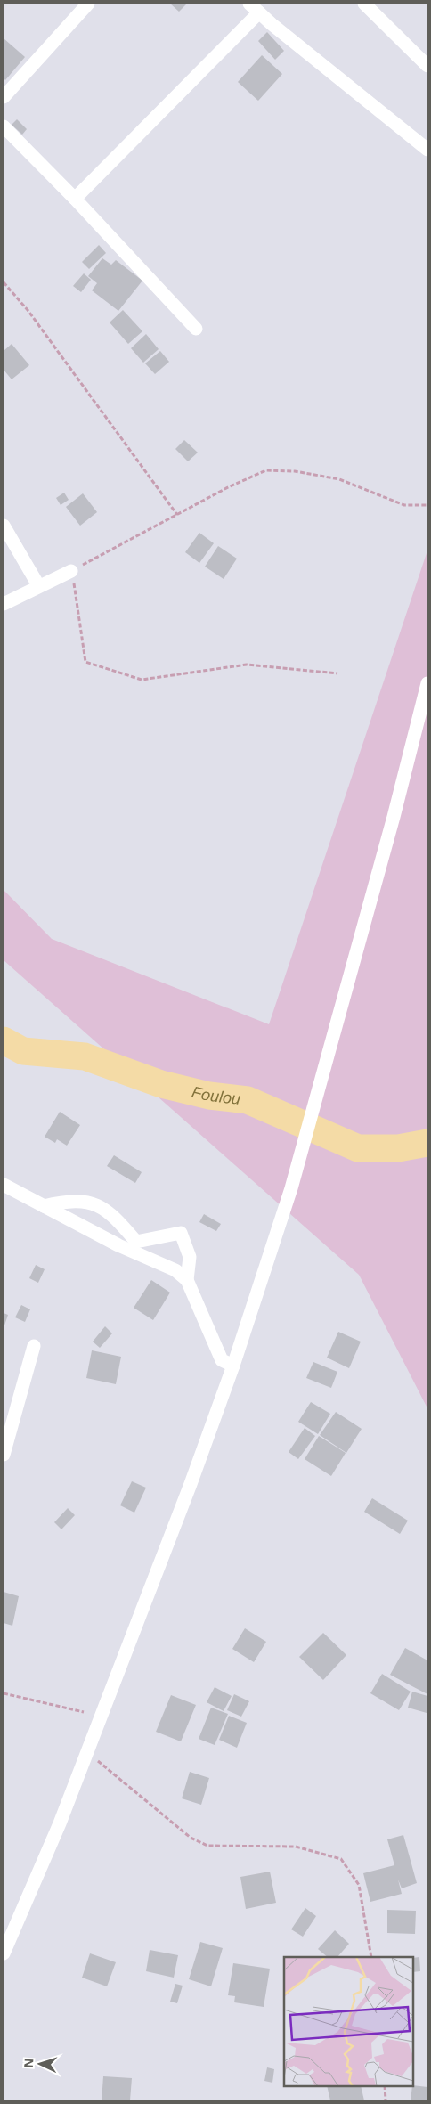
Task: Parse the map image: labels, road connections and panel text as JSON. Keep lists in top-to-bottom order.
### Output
{
  "water": ["Foulou"],
  "north": "left"
}
